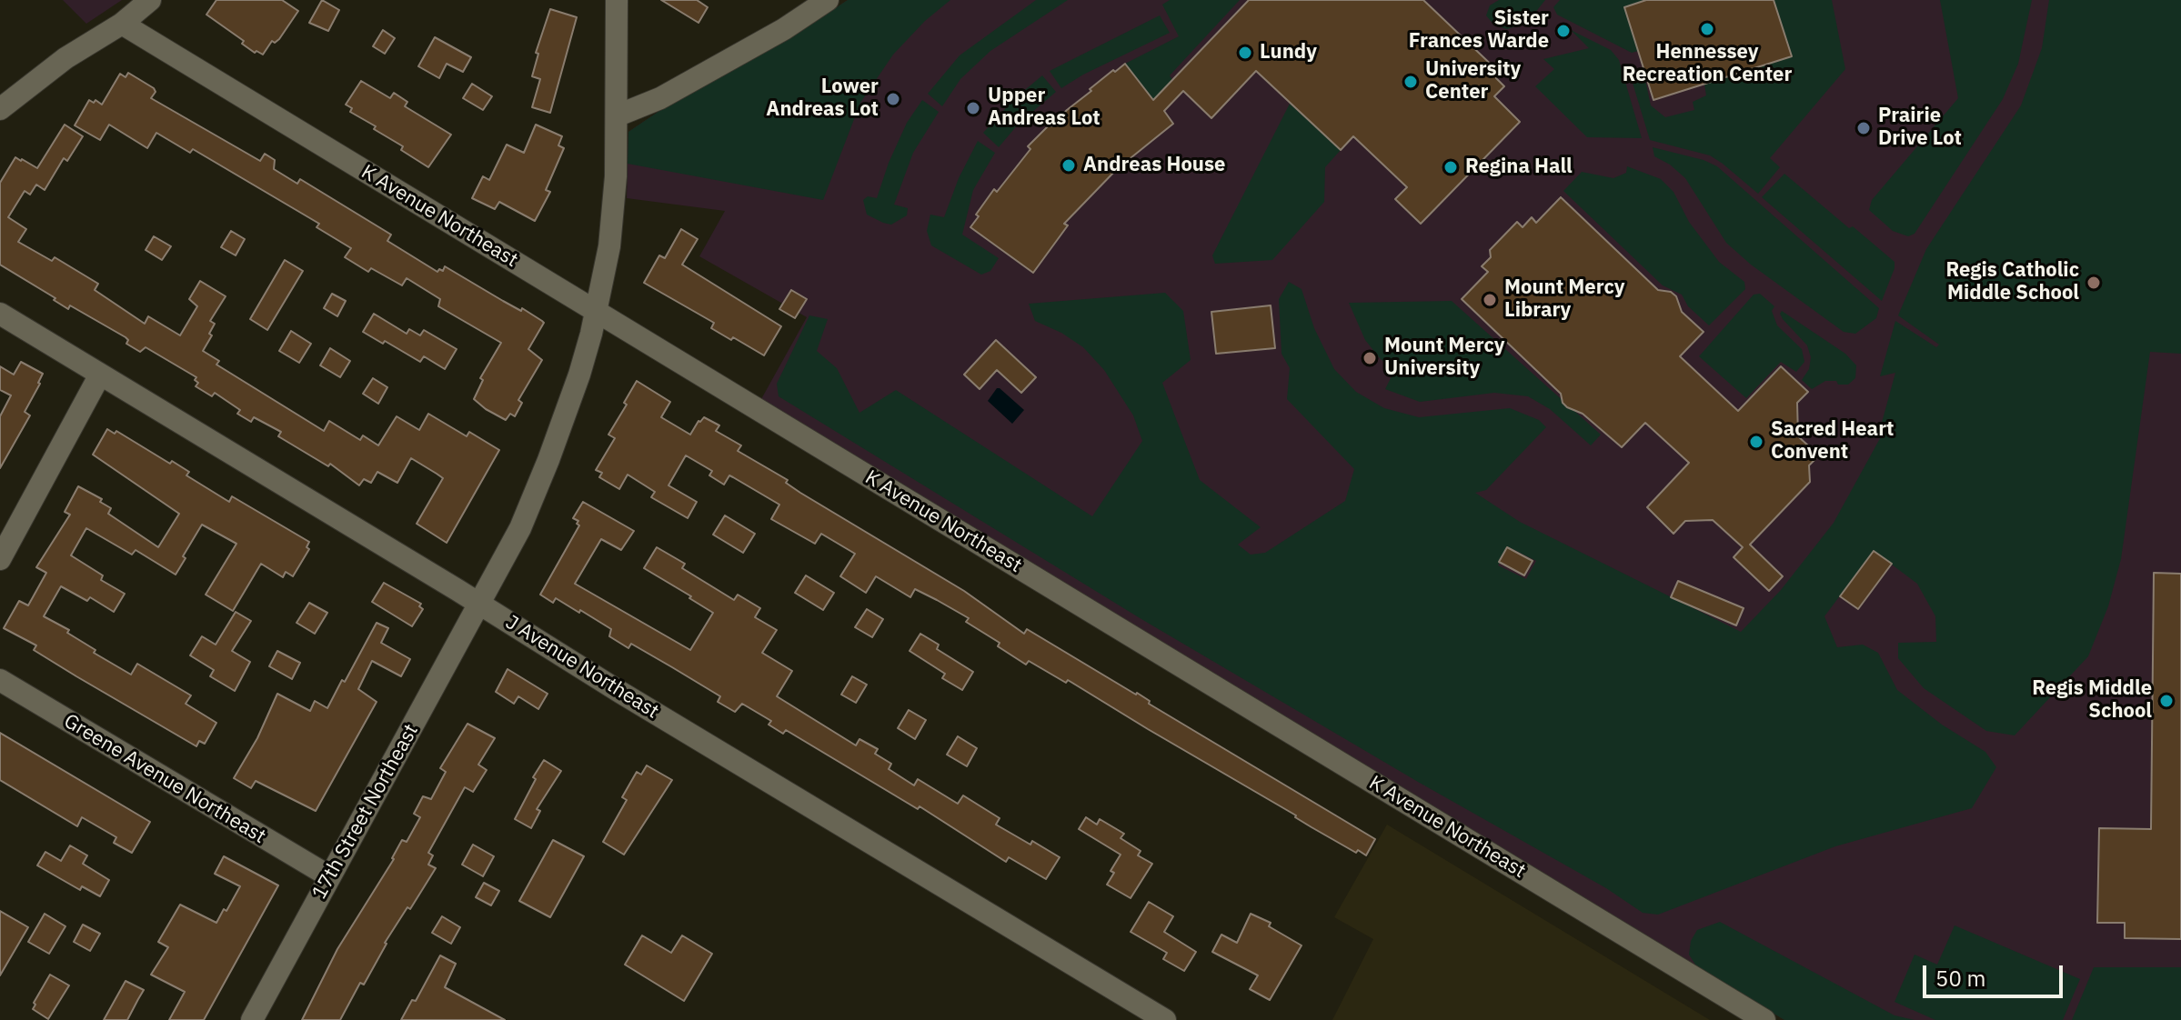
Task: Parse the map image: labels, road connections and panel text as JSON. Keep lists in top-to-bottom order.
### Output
{
  "streets": {
    "street": [
      "K Avenue Northeast",
      "J Avenue Northeast",
      "Greene Avenue Northeast",
      "17th Street Northeast"
    ]
  },
  "crossings": [
    ["K Avenue Northeast", "17th Street Northeast"],
    ["J Avenue Northeast", "17th Street Northeast"],
    ["Greene Avenue Northeast", "17th Street Northeast"]
  ],
  "places": [
    "Hennessey Recreation Center",
    "Sister Frances Warde",
    "Lundy",
    "University Center",
    "Lower Andreas Lot",
    "Upper Andreas Lot",
    "Prairie Drive Lot",
    "Andreas House",
    "Regina Hall",
    "Regis Catholic Middle School",
    "Mount Mercy Library",
    "Mount Mercy University",
    "Sacred Heart Convent",
    "Regis Middle School"
  ],
  "scale_bar": "50 m"
}
